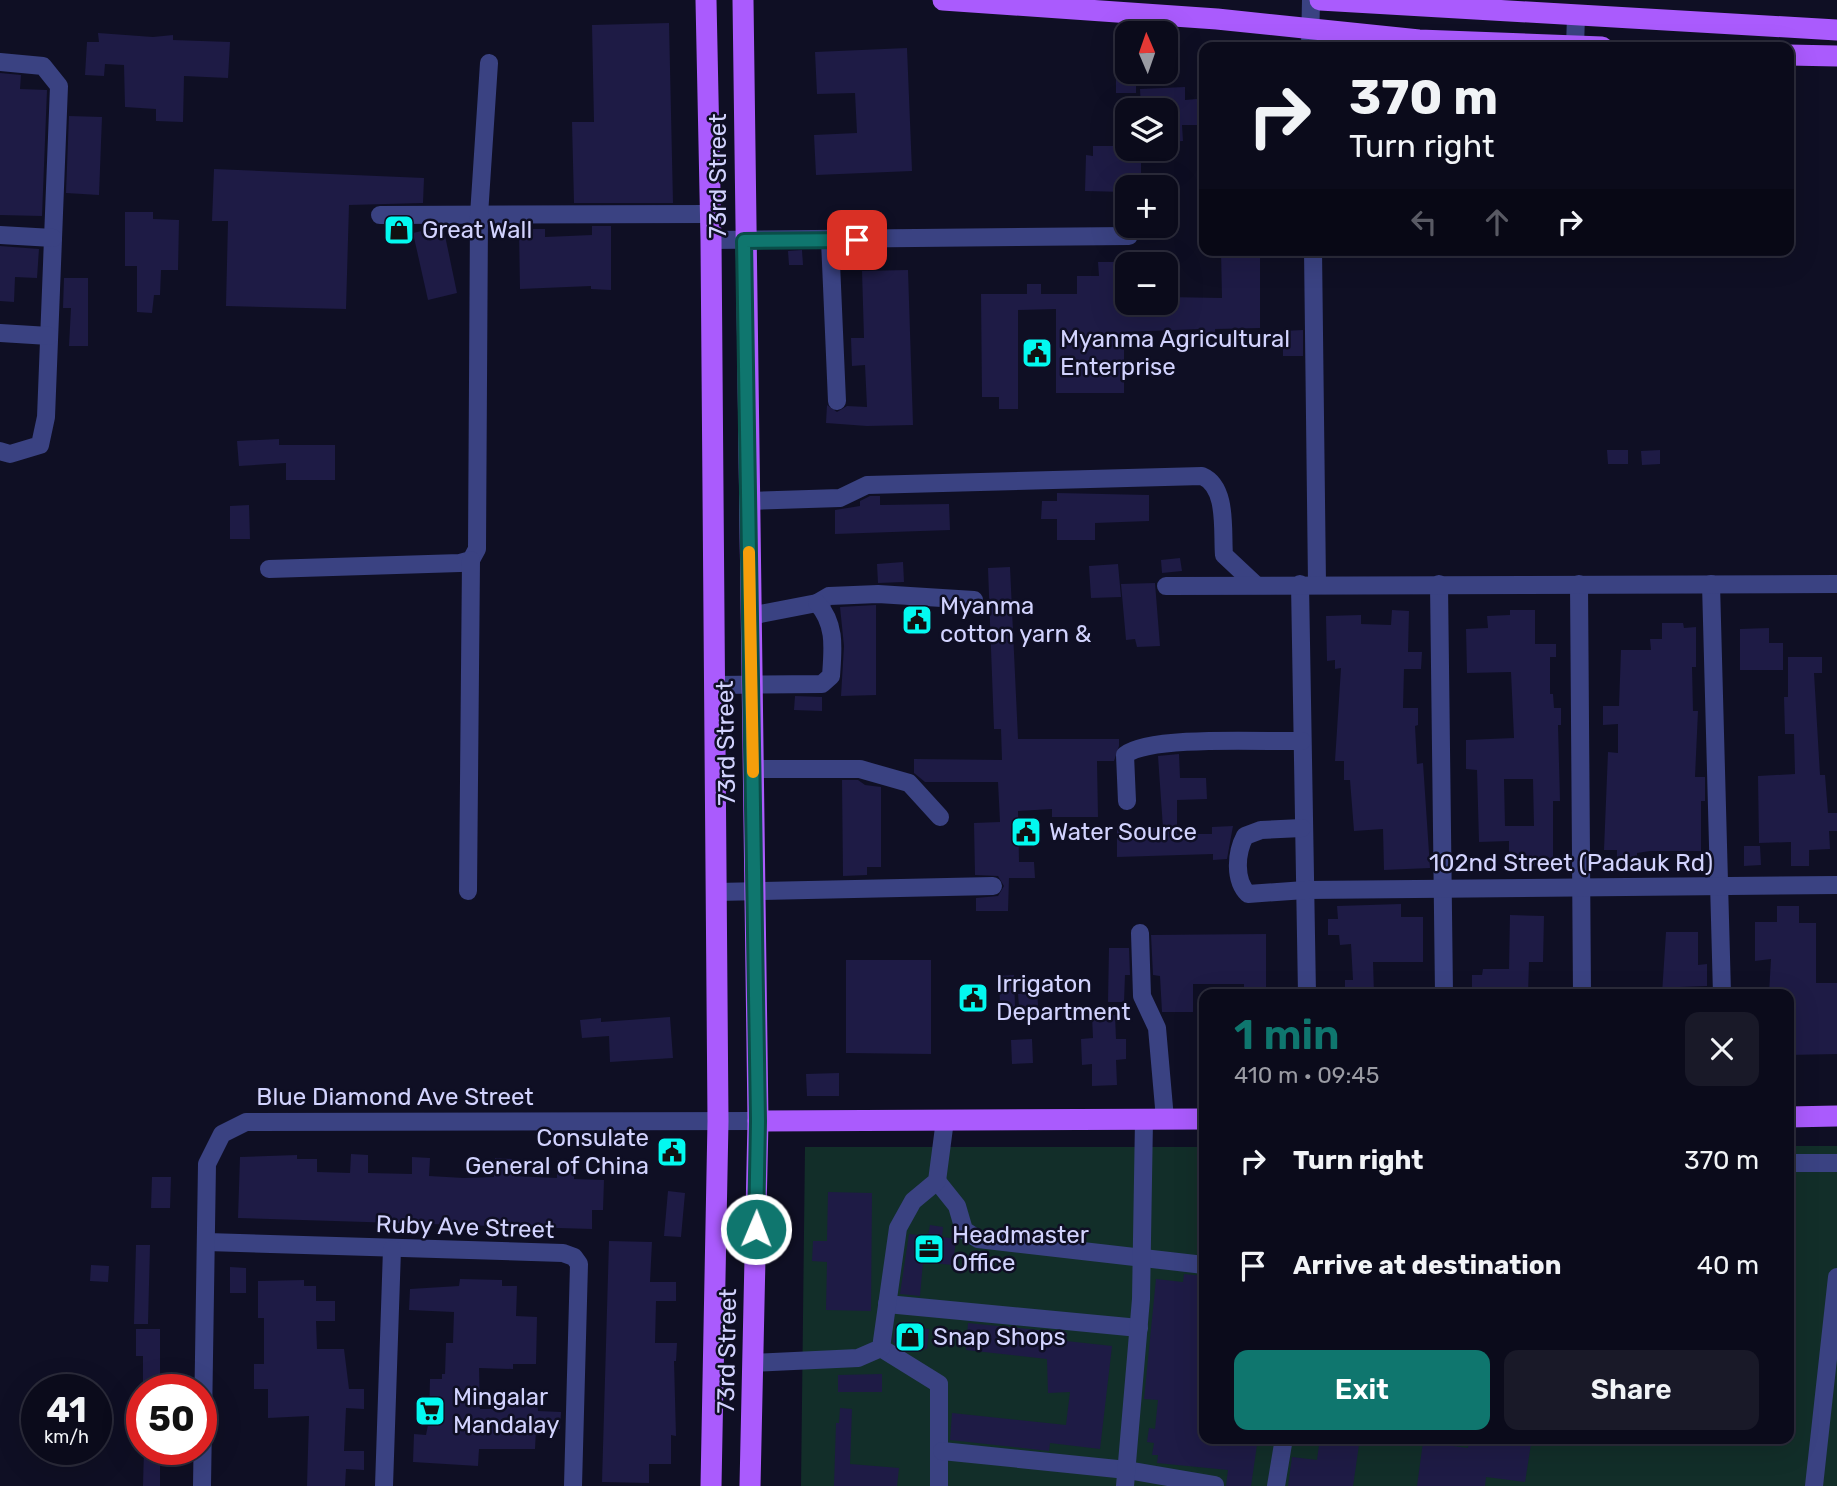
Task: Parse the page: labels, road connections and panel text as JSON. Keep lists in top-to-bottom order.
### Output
{
  "streets": {
    "main road": ["73rd Street"],
    "street": ["102nd Street (Padauk Rd)", "Blue Diamond Ave Street", "Ruby Ave Street"]
  },
  "crossings": [
    ["73rd Street", "Blue Diamond Ave Street"],
    ["Blue Diamond Ave Street", "Ruby Ave Street"]
  ],
  "places": {
    "shop": ["Great Wall", "Snap Shops"],
    "public building": [
      "Myanma Agricultural Enterprise",
      "Myanma cotton yarn &",
      "Water Source",
      "Irrigaton Department",
      "Consulate General of China"
    ],
    "office": ["Headmaster Office"],
    "supermarket": ["Mingalar Mandalay"]
  },
  "north": "top",
  "page": {
    "map_buttons": ["+", "−"],
    "turn": ["370 m", "Turn right"],
    "heading": ["1 min", "410 m · 09:45"],
    "list": [
      {
        "name": "Turn right",
        "value": "370 m"
      },
      {
        "name": "Arrive at destination",
        "value": "40 m"
      }
    ],
    "buttons": ["Exit", "Share"],
    "speed": "41 km/h",
    "limit": "50"
  }
}
